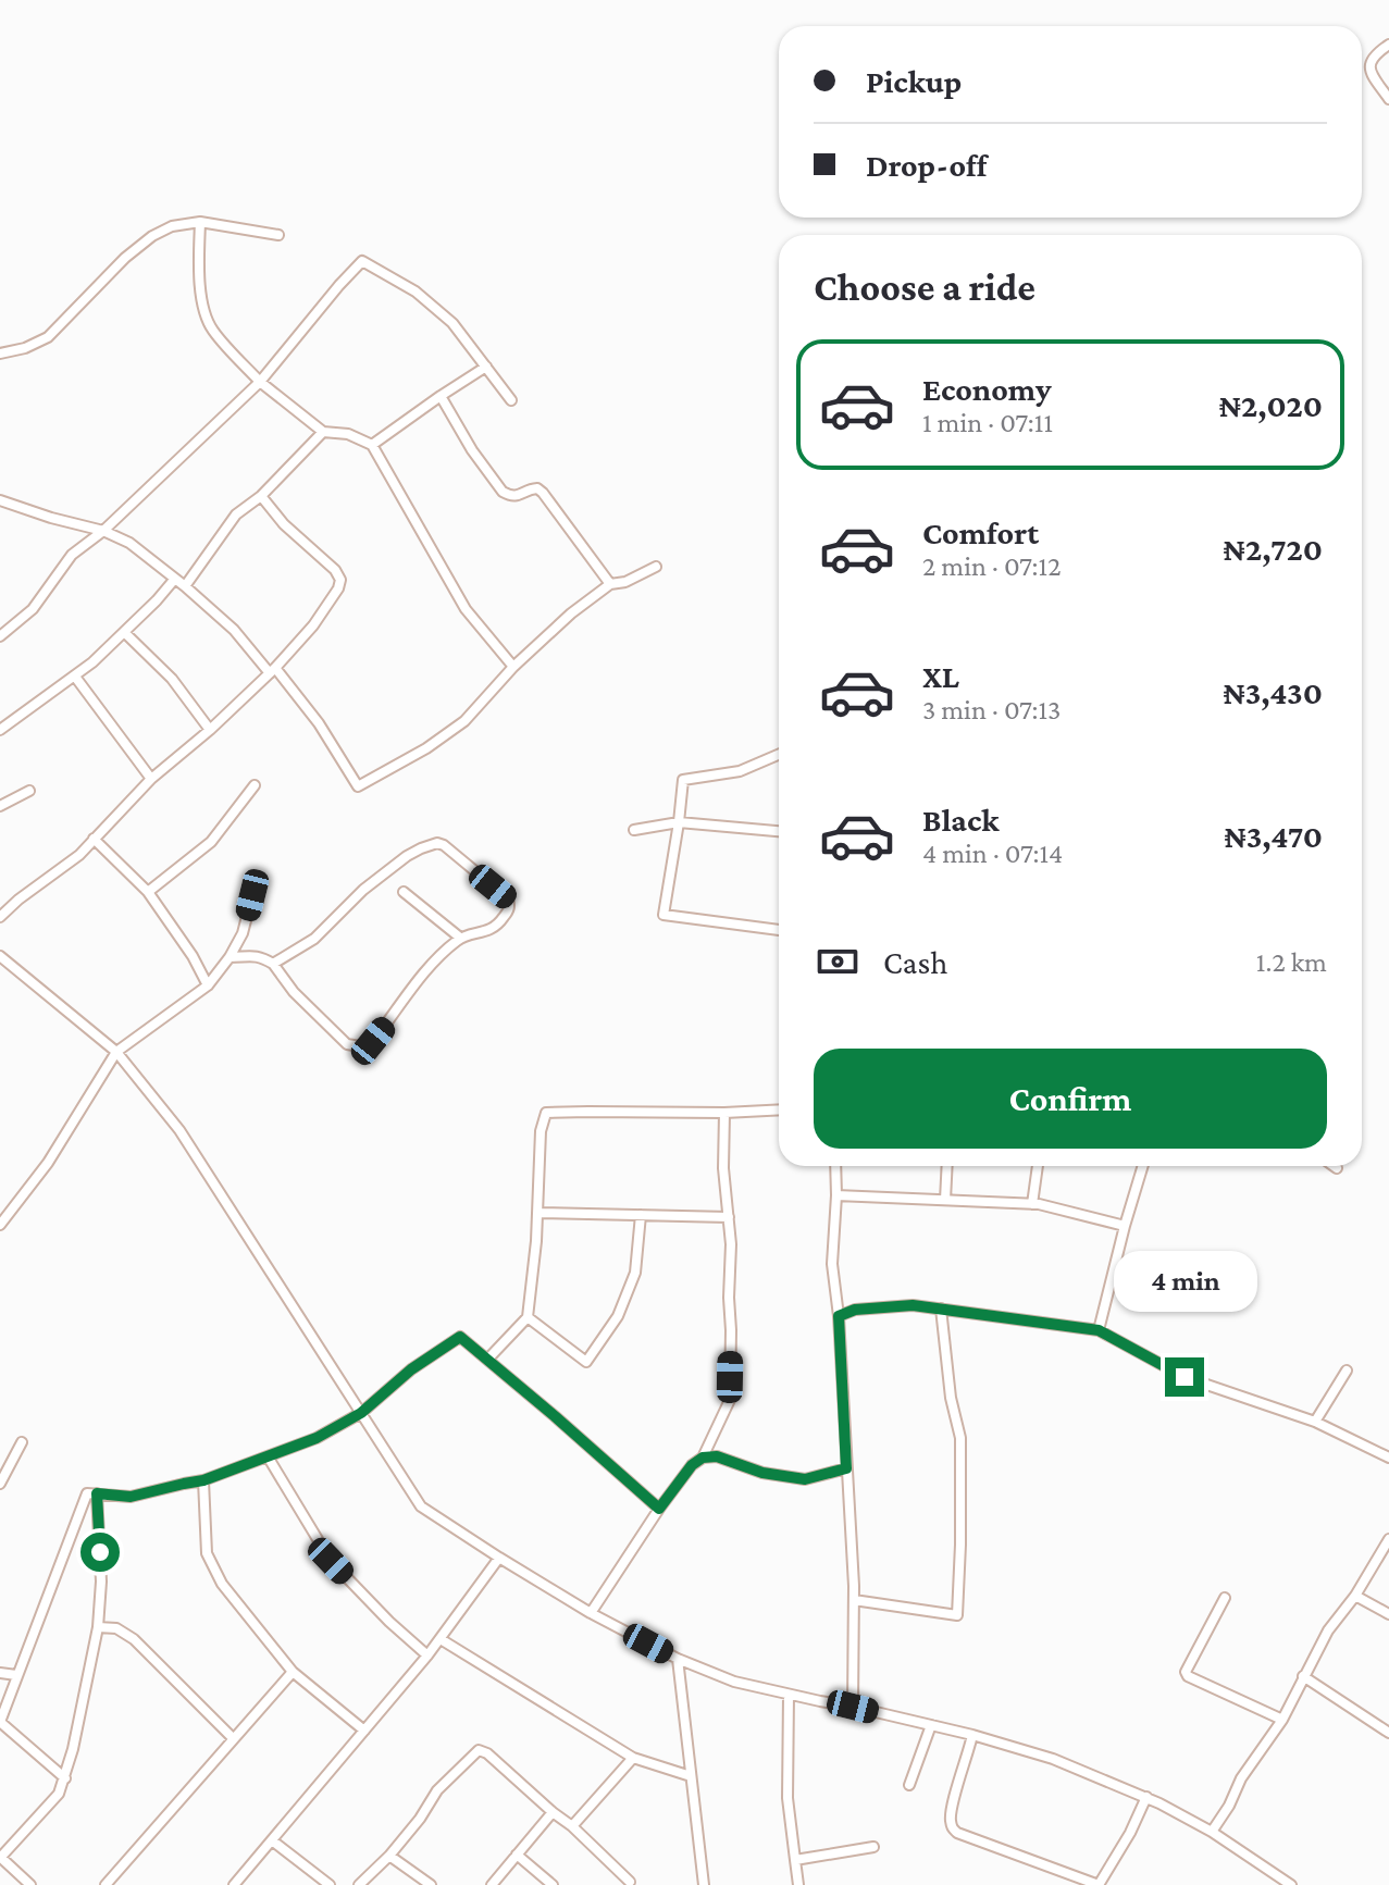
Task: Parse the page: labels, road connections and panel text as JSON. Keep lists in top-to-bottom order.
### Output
{
  "page": {
    "banner": ["Pickup", "Drop-off"],
    "heading": "Choose a ride",
    "list": [
      {
        "name": "Economy",
        "note": "1 min · 07:11",
        "value": "₦2,020"
      },
      {
        "name": "Comfort",
        "note": "2 min · 07:12",
        "value": "₦2,720"
      },
      {
        "name": "XL",
        "note": "3 min · 07:13",
        "value": "₦3,430"
      },
      {
        "name": "Black",
        "note": "4 min · 07:14",
        "value": "₦3,470"
      }
    ],
    "pay": ["Cash", "1.2 km"],
    "buttons": "Confirm",
    "bubble": "4 min"
  }
}
